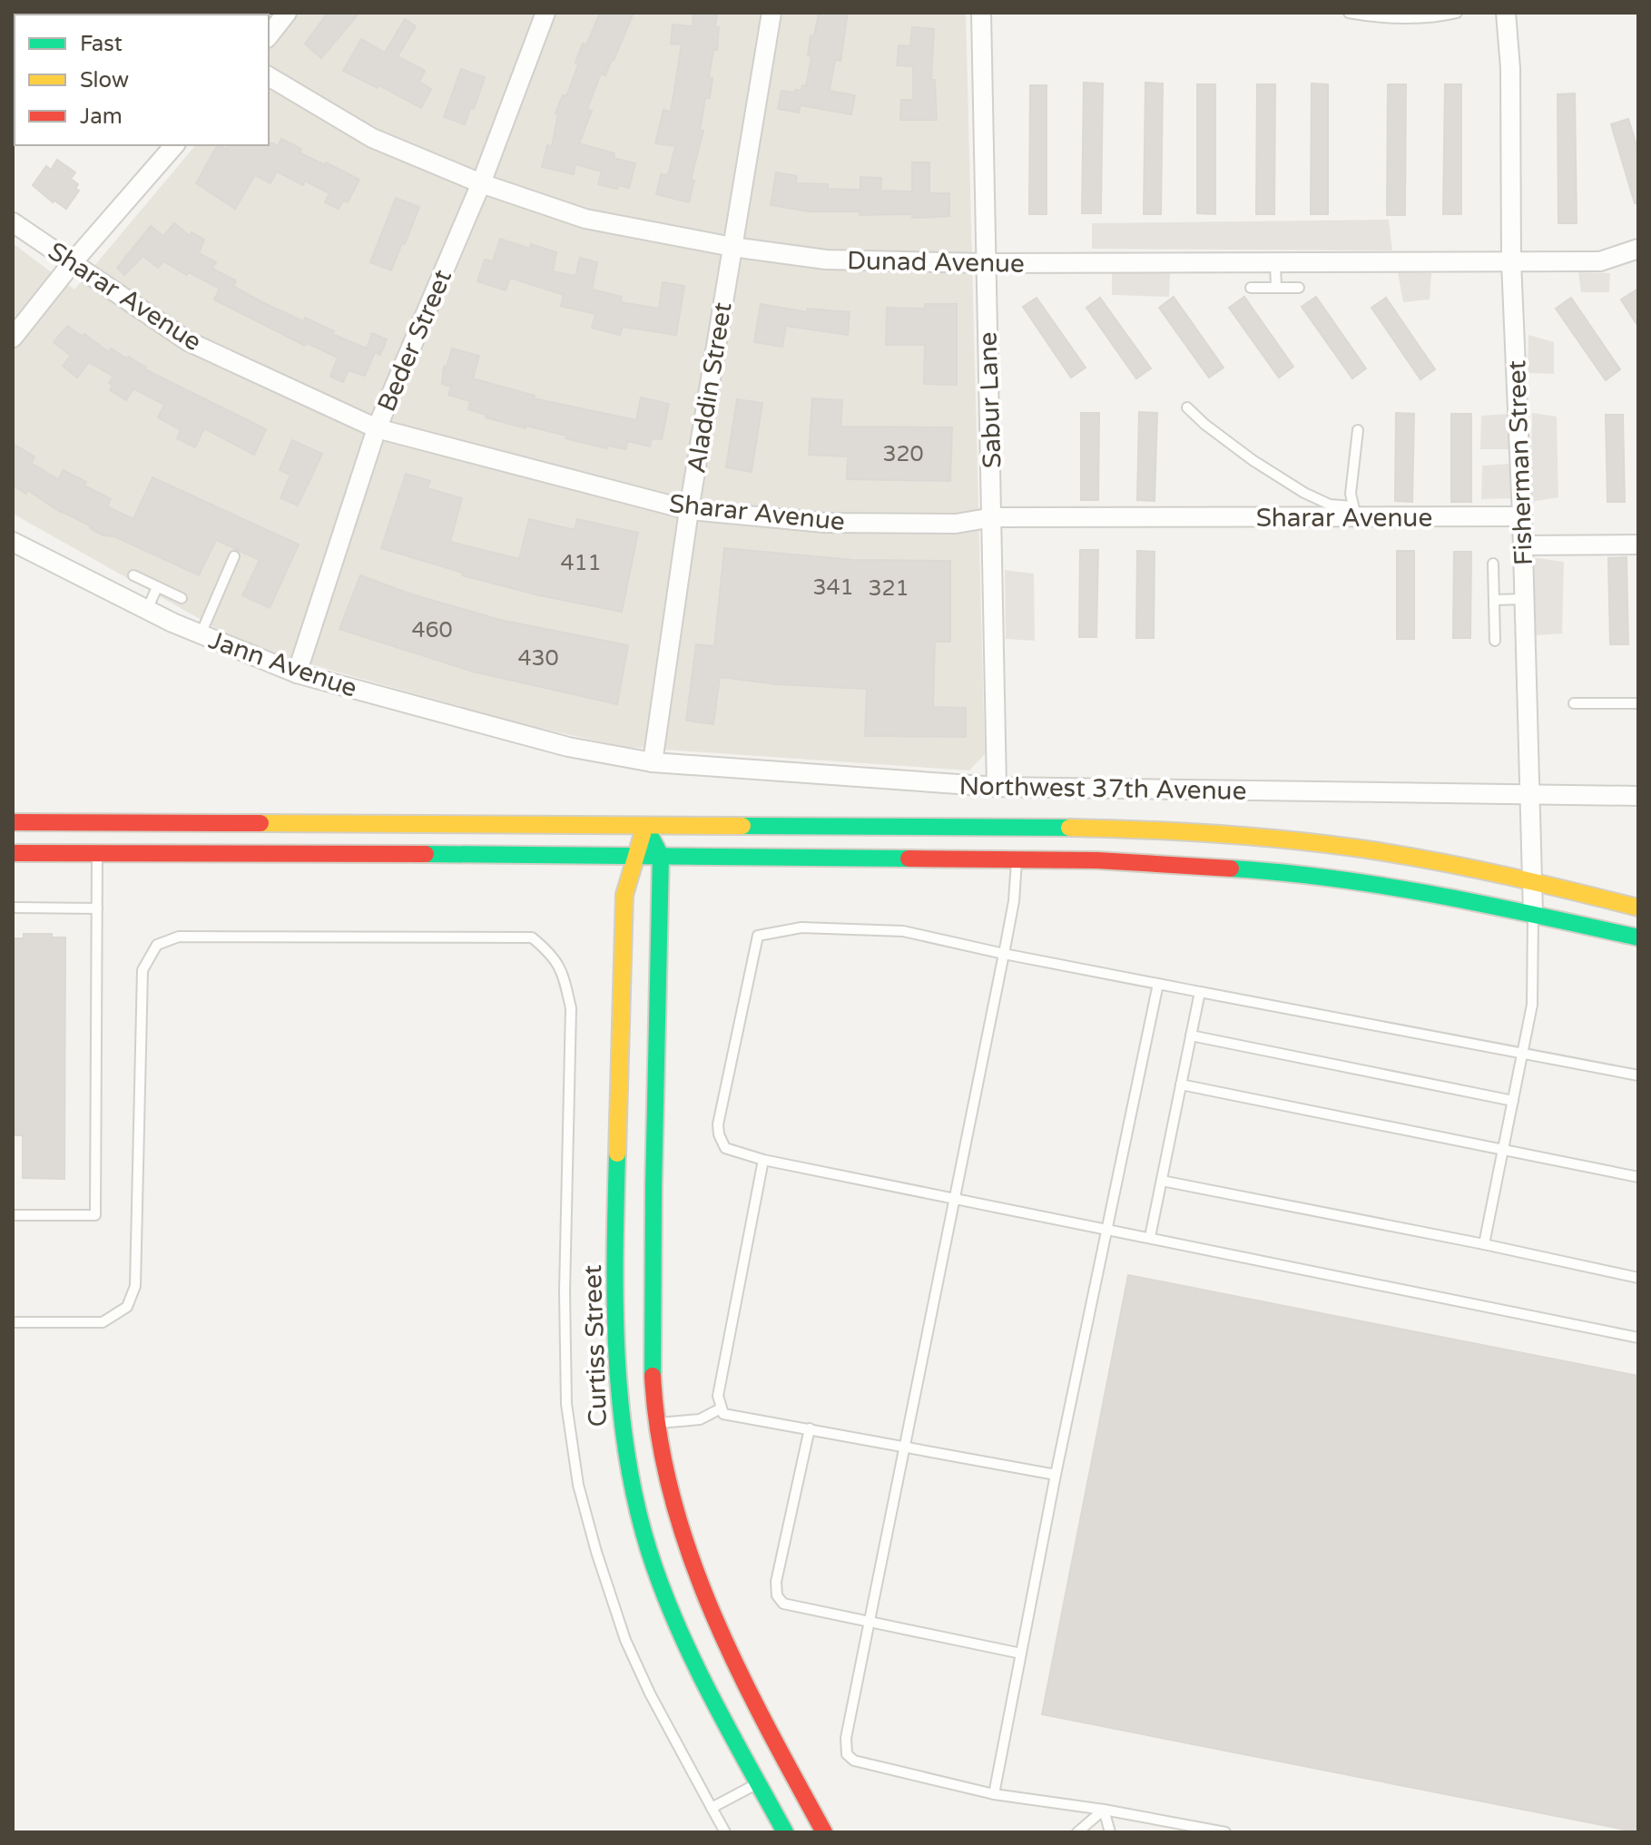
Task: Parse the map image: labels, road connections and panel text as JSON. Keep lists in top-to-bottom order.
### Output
{
  "streets": {
    "main road": ["Curtiss Street"],
    "street": [
      "Dunad Avenue",
      "Sharar Avenue",
      "Beder Street",
      "Aladdin Street",
      "Sabur Lane",
      "Fisherman Street",
      "Jann Avenue",
      "Northwest 37th Avenue"
    ]
  },
  "crossings": [
    ["Dunad Avenue", "Beder Street"],
    ["Dunad Avenue", "Aladdin Street"],
    ["Dunad Avenue", "Sabur Lane"],
    ["Dunad Avenue", "Fisherman Street"],
    ["Sharar Avenue", "Beder Street"],
    ["Sharar Avenue", "Aladdin Street"],
    ["Sharar Avenue", "Sabur Lane"],
    ["Sharar Avenue", "Fisherman Street"],
    ["Beder Street", "Jann Avenue"],
    ["Aladdin Street", "Northwest 37th Avenue"],
    ["Sabur Lane", "Northwest 37th Avenue"],
    ["Fisherman Street", "Northwest 37th Avenue"],
    ["Jann Avenue", "Northwest 37th Avenue"]
  ],
  "house_numbers": [
    "320",
    "411",
    "341",
    "321",
    "460",
    "430"
  ],
  "legend": ["Fast", "Slow", "Jam"]
}
